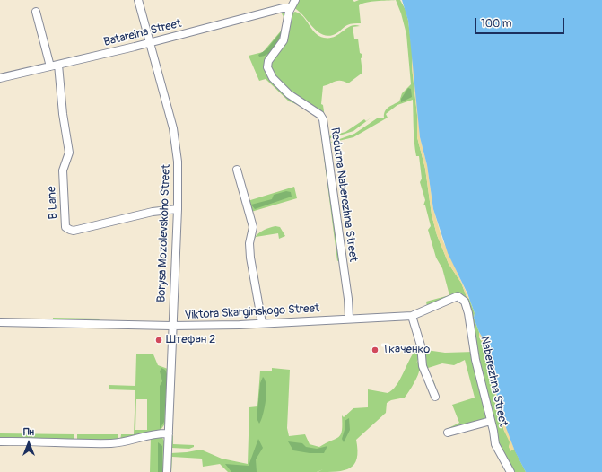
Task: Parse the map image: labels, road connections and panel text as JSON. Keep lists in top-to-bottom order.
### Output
{
  "streets": {
    "street": [
      "Batareina Street",
      "Redutna Naberezhna Street",
      "B Lane",
      "Borysa Mozolevskoho Street",
      "Viktora Skarginskogo Street",
      "Naberezhna Street"
    ]
  },
  "crossings": [
    ["Batareina Street", "Redutna Naberezhna Street"],
    ["Batareina Street", "B Lane"],
    ["Batareina Street", "Borysa Mozolevskoho Street"],
    ["Redutna Naberezhna Street", "Viktora Skarginskogo Street"],
    ["B Lane", "Borysa Mozolevskoho Street"],
    ["Borysa Mozolevskoho Street", "Viktora Skarginskogo Street"],
    ["Viktora Skarginskogo Street", "Naberezhna Street"]
  ],
  "places": ["Штефан 2", "Ткаченко"],
  "scale_bar": "100 m",
  "north": "top"
}
